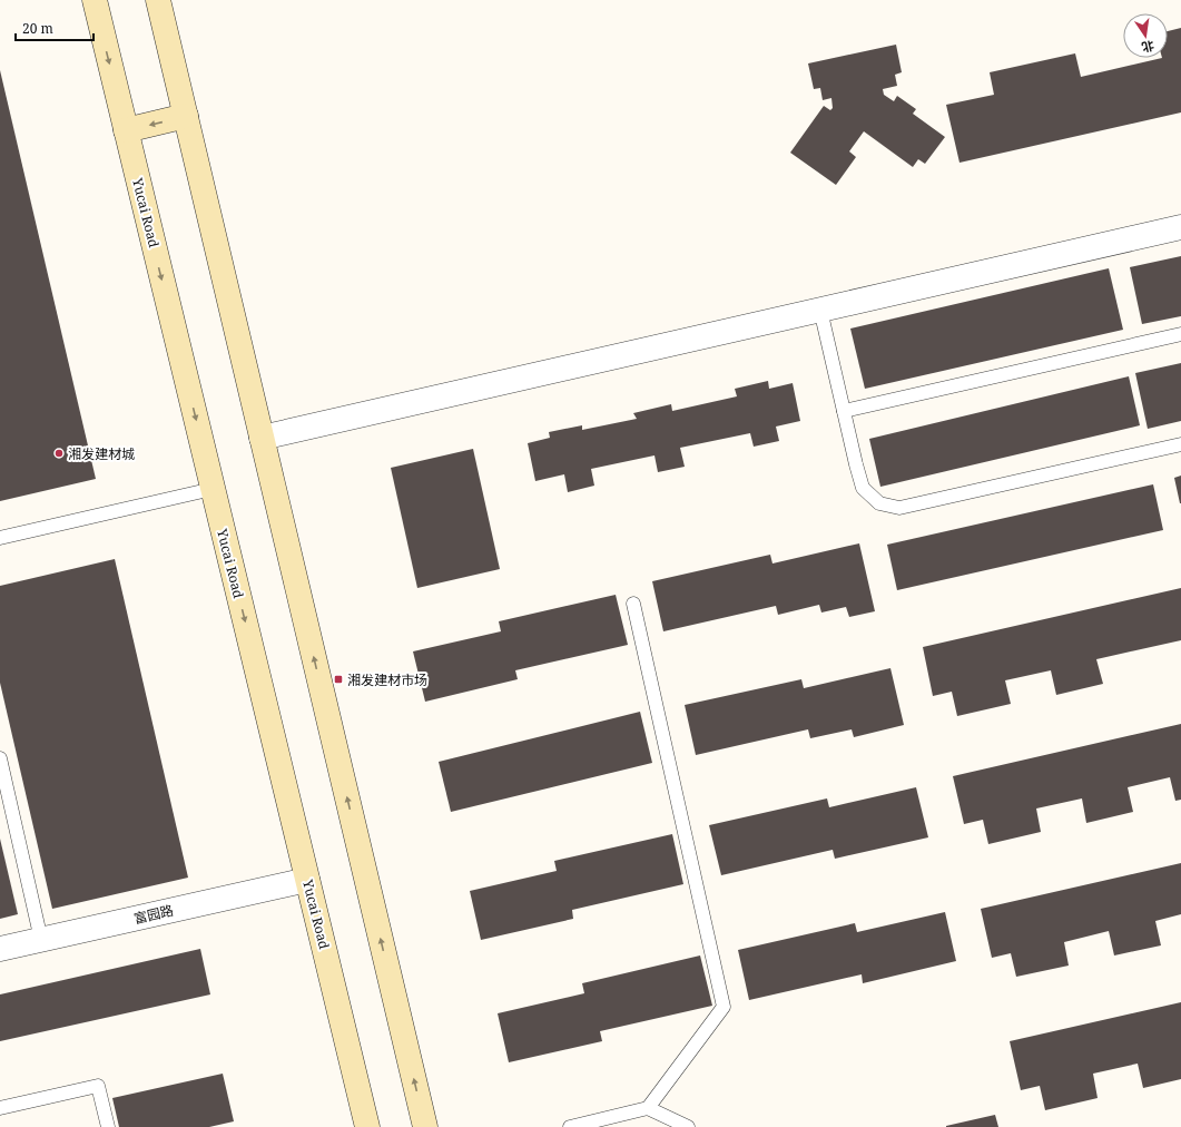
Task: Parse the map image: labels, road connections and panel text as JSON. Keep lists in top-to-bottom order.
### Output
{
  "streets": {
    "main road": ["Yucai Road"],
    "street": ["富园路"]
  },
  "crossings": [
    ["Yucai Road", "富园路"]
  ],
  "places": {
    "other": ["湘发建材城"],
    "transit": ["湘发建材市场"]
  },
  "scale_bar": "20 m",
  "north": "bottom"
}
